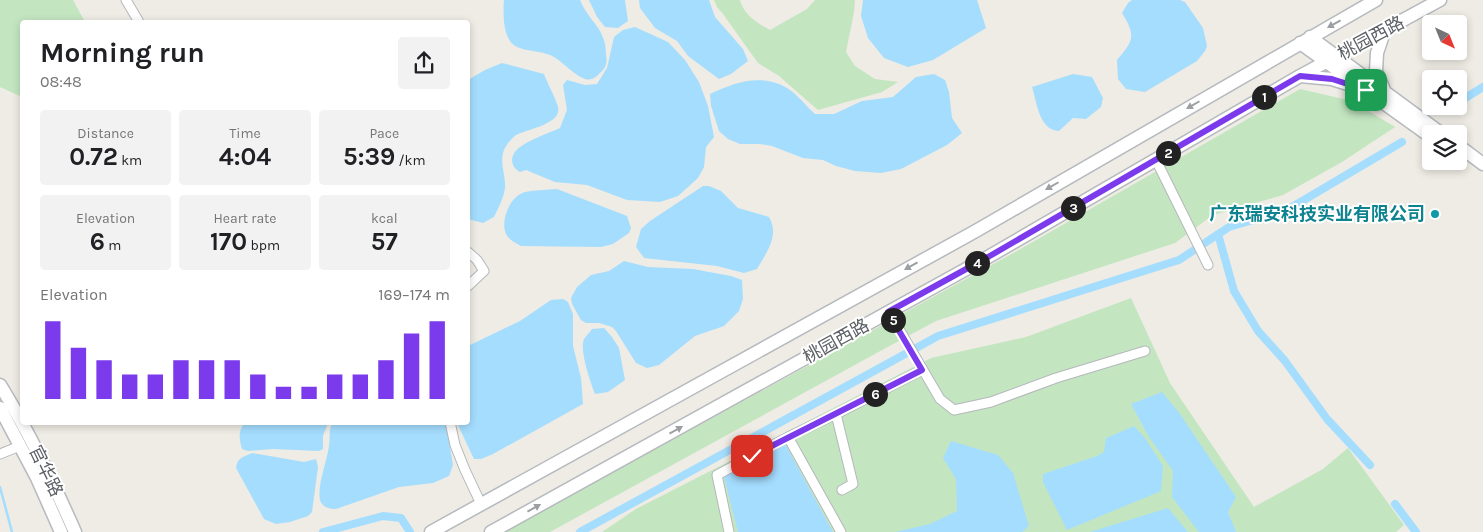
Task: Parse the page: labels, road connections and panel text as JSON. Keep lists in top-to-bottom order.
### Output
{
  "streets": {
    "main road": ["桃园西路", "官华路"]
  },
  "places": ["广东瑞安科技实业有限公司"],
  "north": "bottom right",
  "page": {
    "heading": ["Morning run", "08:48"],
    "pins": [
      "1",
      "2",
      "3",
      "4",
      "5",
      "6"
    ],
    "stats": [
      ["Distance", "0.72 km"],
      ["Time", "4:04"],
      ["Pace", "5:39 /km"],
      ["Elevation", "6 m"],
      ["Heart rate", "170 bpm"],
      ["kcal", "57"]
    ],
    "chart": ["Elevation", "169–174 m"]
  }
}
